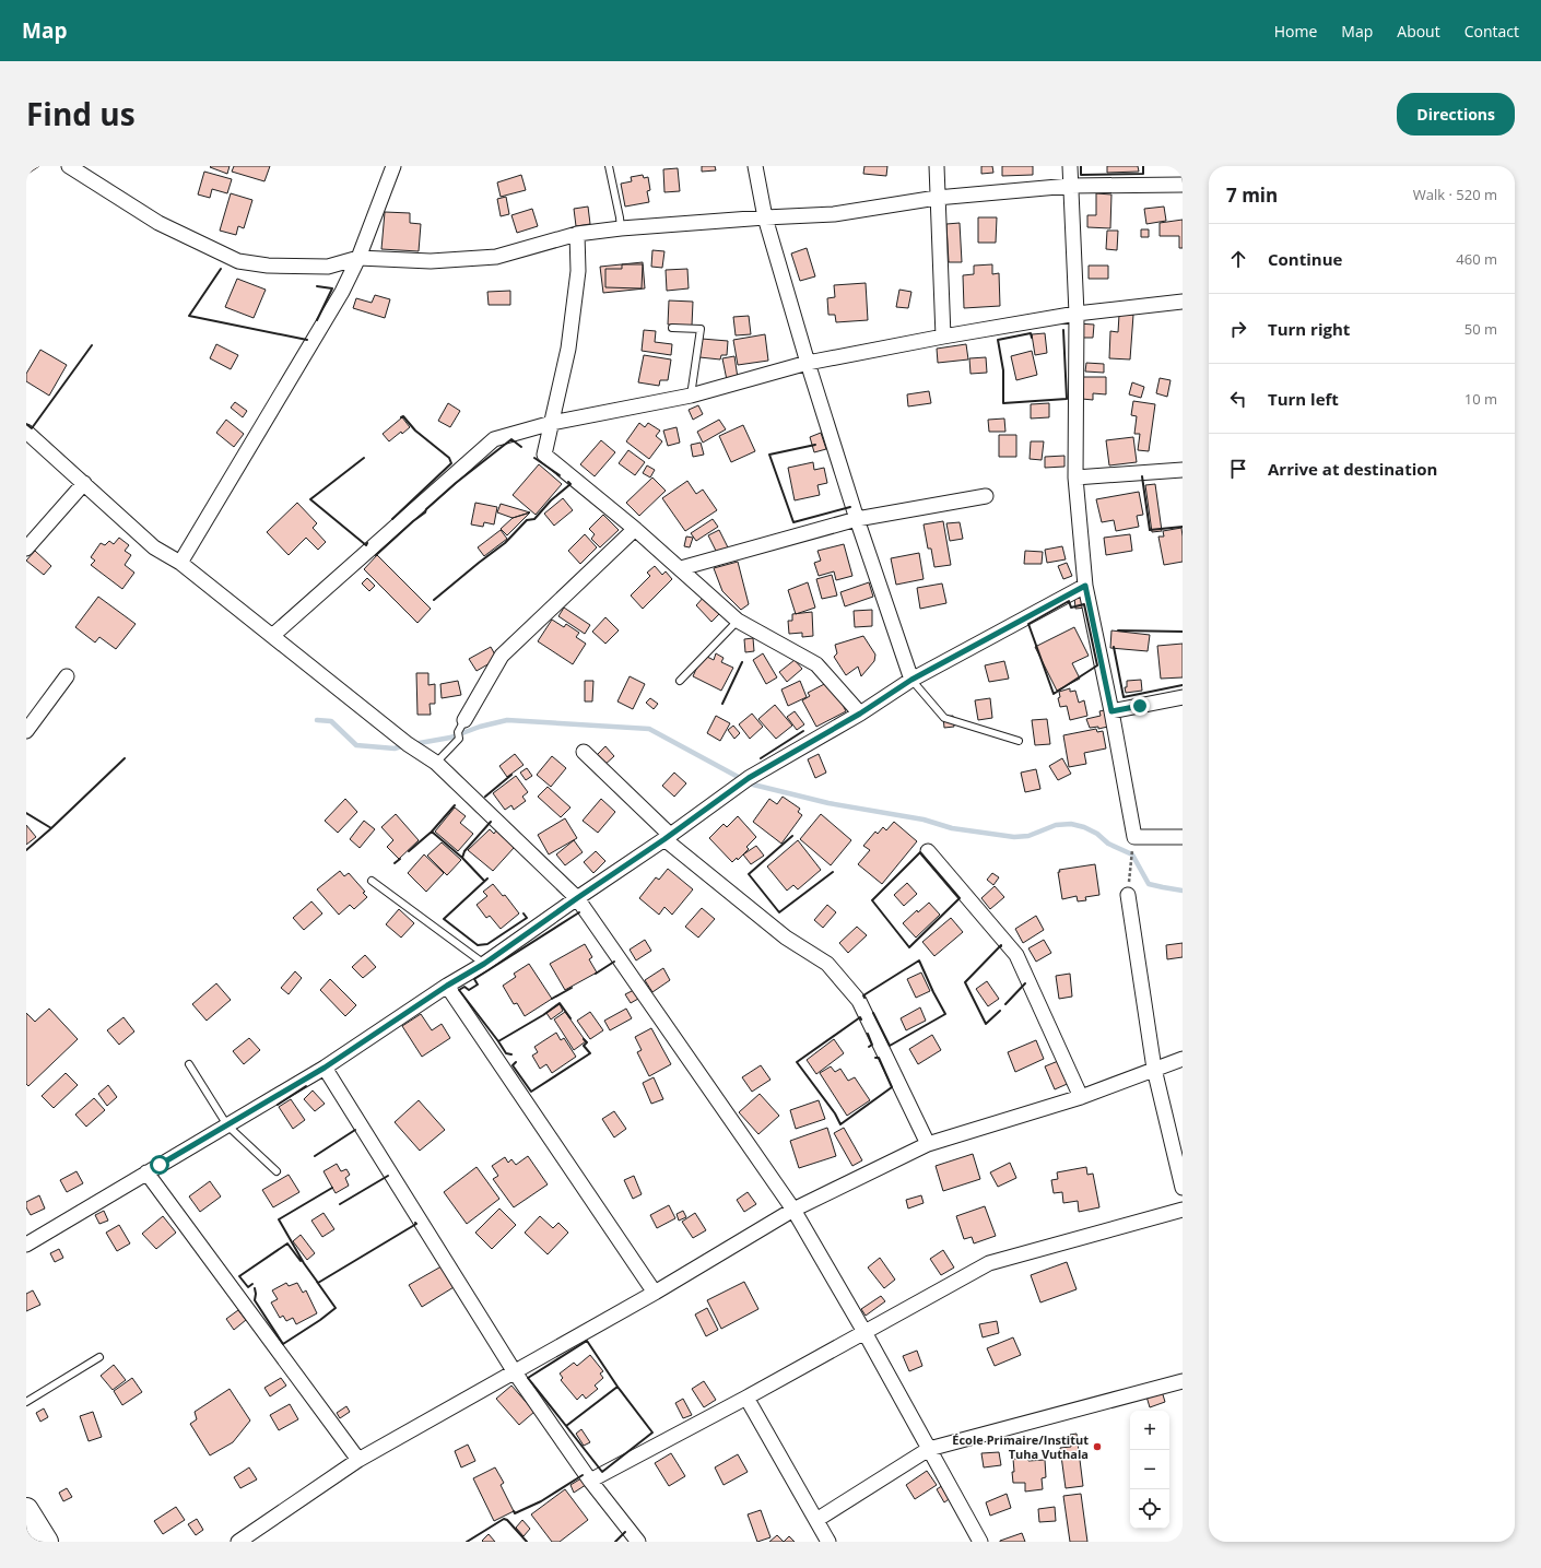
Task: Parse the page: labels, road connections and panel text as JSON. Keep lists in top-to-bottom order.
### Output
{
  "places": ["École Primaire/Institut Tuha Vuthala"],
  "page": {
    "header": "Map",
    "nav": [
      "Home",
      "Map",
      "About",
      "Contact"
    ],
    "title": "Find us",
    "buttons": "Directions",
    "heading": ["7 min", "Walk · 520 m"],
    "list": [
      ["Continue", "460 m"],
      ["Turn right", "50 m"],
      ["Turn left", "10 m"],
      "Arrive at destination"
    ],
    "map_buttons": ["+", "−"]
  }
}
